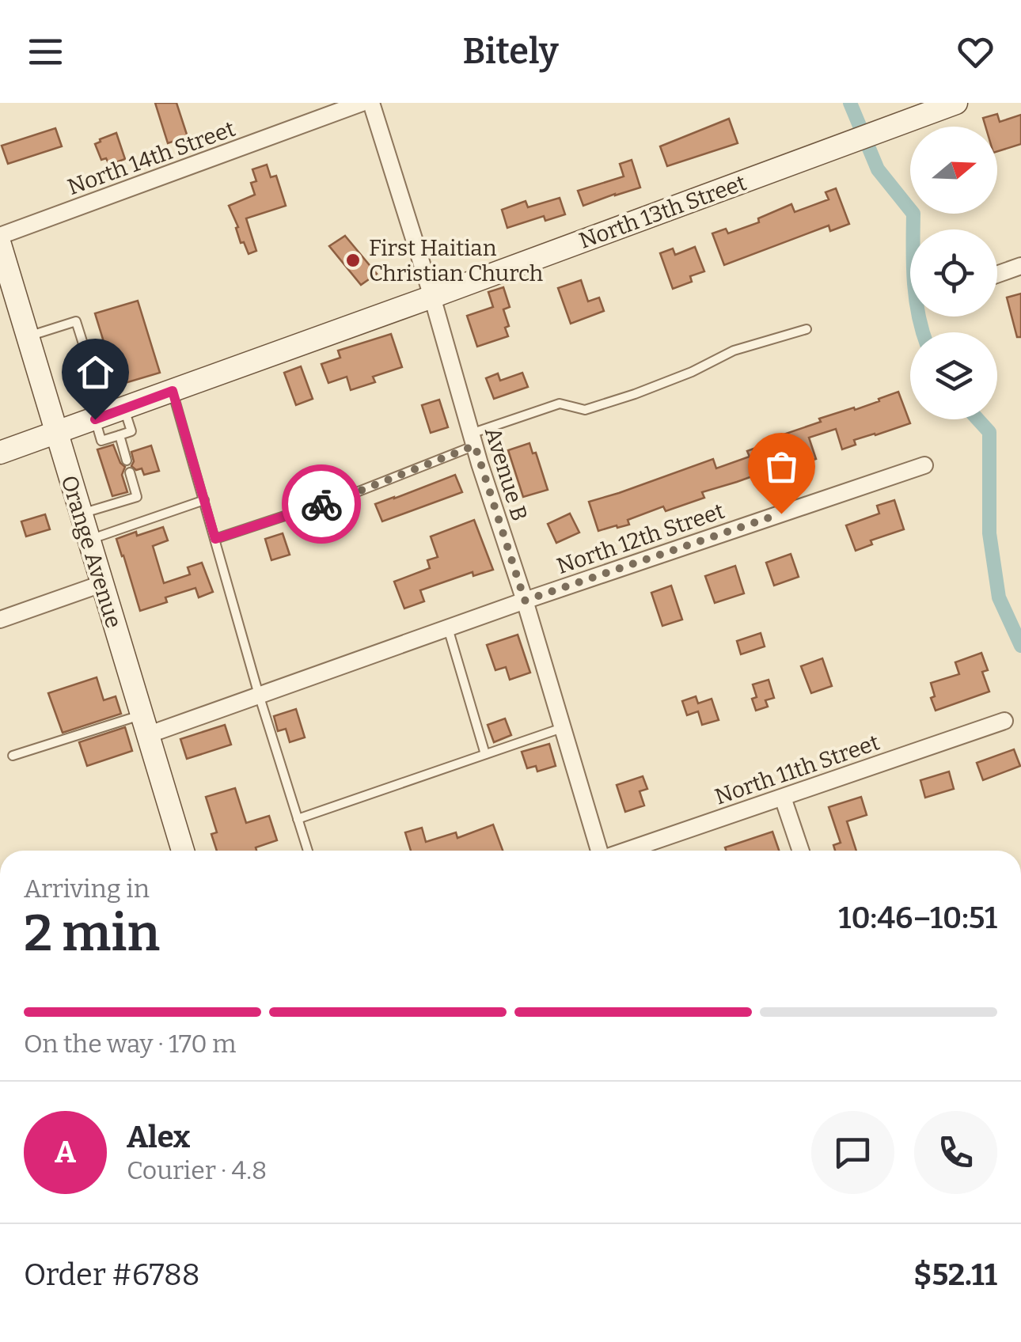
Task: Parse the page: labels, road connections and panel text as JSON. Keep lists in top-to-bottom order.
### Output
{
  "streets": {
    "street": [
      "North 14th Street",
      "North 13th Street",
      "Avenue B",
      "North 12th Street",
      "Orange Avenue",
      "North 11th Street"
    ]
  },
  "crossings": [
    ["North 13th Street", "Avenue B"],
    ["North 13th Street", "Orange Avenue"],
    ["Avenue B", "North 12th Street"],
    ["North 12th Street", "Orange Avenue"]
  ],
  "places": ["First Haitian Christian Church"],
  "north": "right",
  "page": {
    "header": "Bitely",
    "heading": ["2 min", "Arriving in", "10:46–10:51"],
    "panel": [
      "Alex",
      "Courier · 4.8",
      "Order #6788",
      "$52.11"
    ],
    "bar": "On the way · 170 m",
    "round": "A"
  }
}
